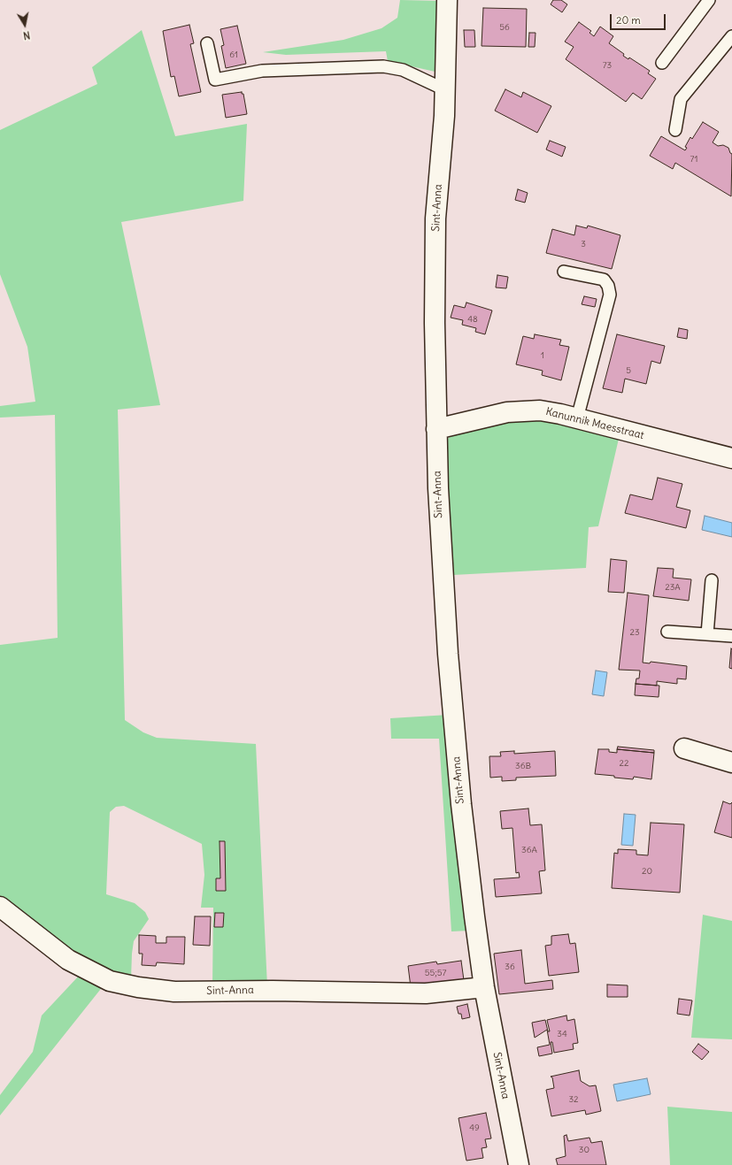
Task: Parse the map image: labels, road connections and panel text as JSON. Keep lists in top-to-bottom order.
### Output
{
  "streets": {
    "street": ["Sint-Anna", "Kanunnik Maesstraat"]
  },
  "crossings": [
    ["Sint-Anna", "Kanunnik Maesstraat"]
  ],
  "house_numbers": [
    "56",
    "61",
    "73",
    "71",
    "3",
    "48",
    "1",
    "5",
    "23A",
    "23",
    "22",
    "36B",
    "36A",
    "20",
    "36",
    "55;57",
    "34",
    "32",
    "49",
    "30"
  ],
  "scale_bar": "20 m",
  "north": "bottom"
}
